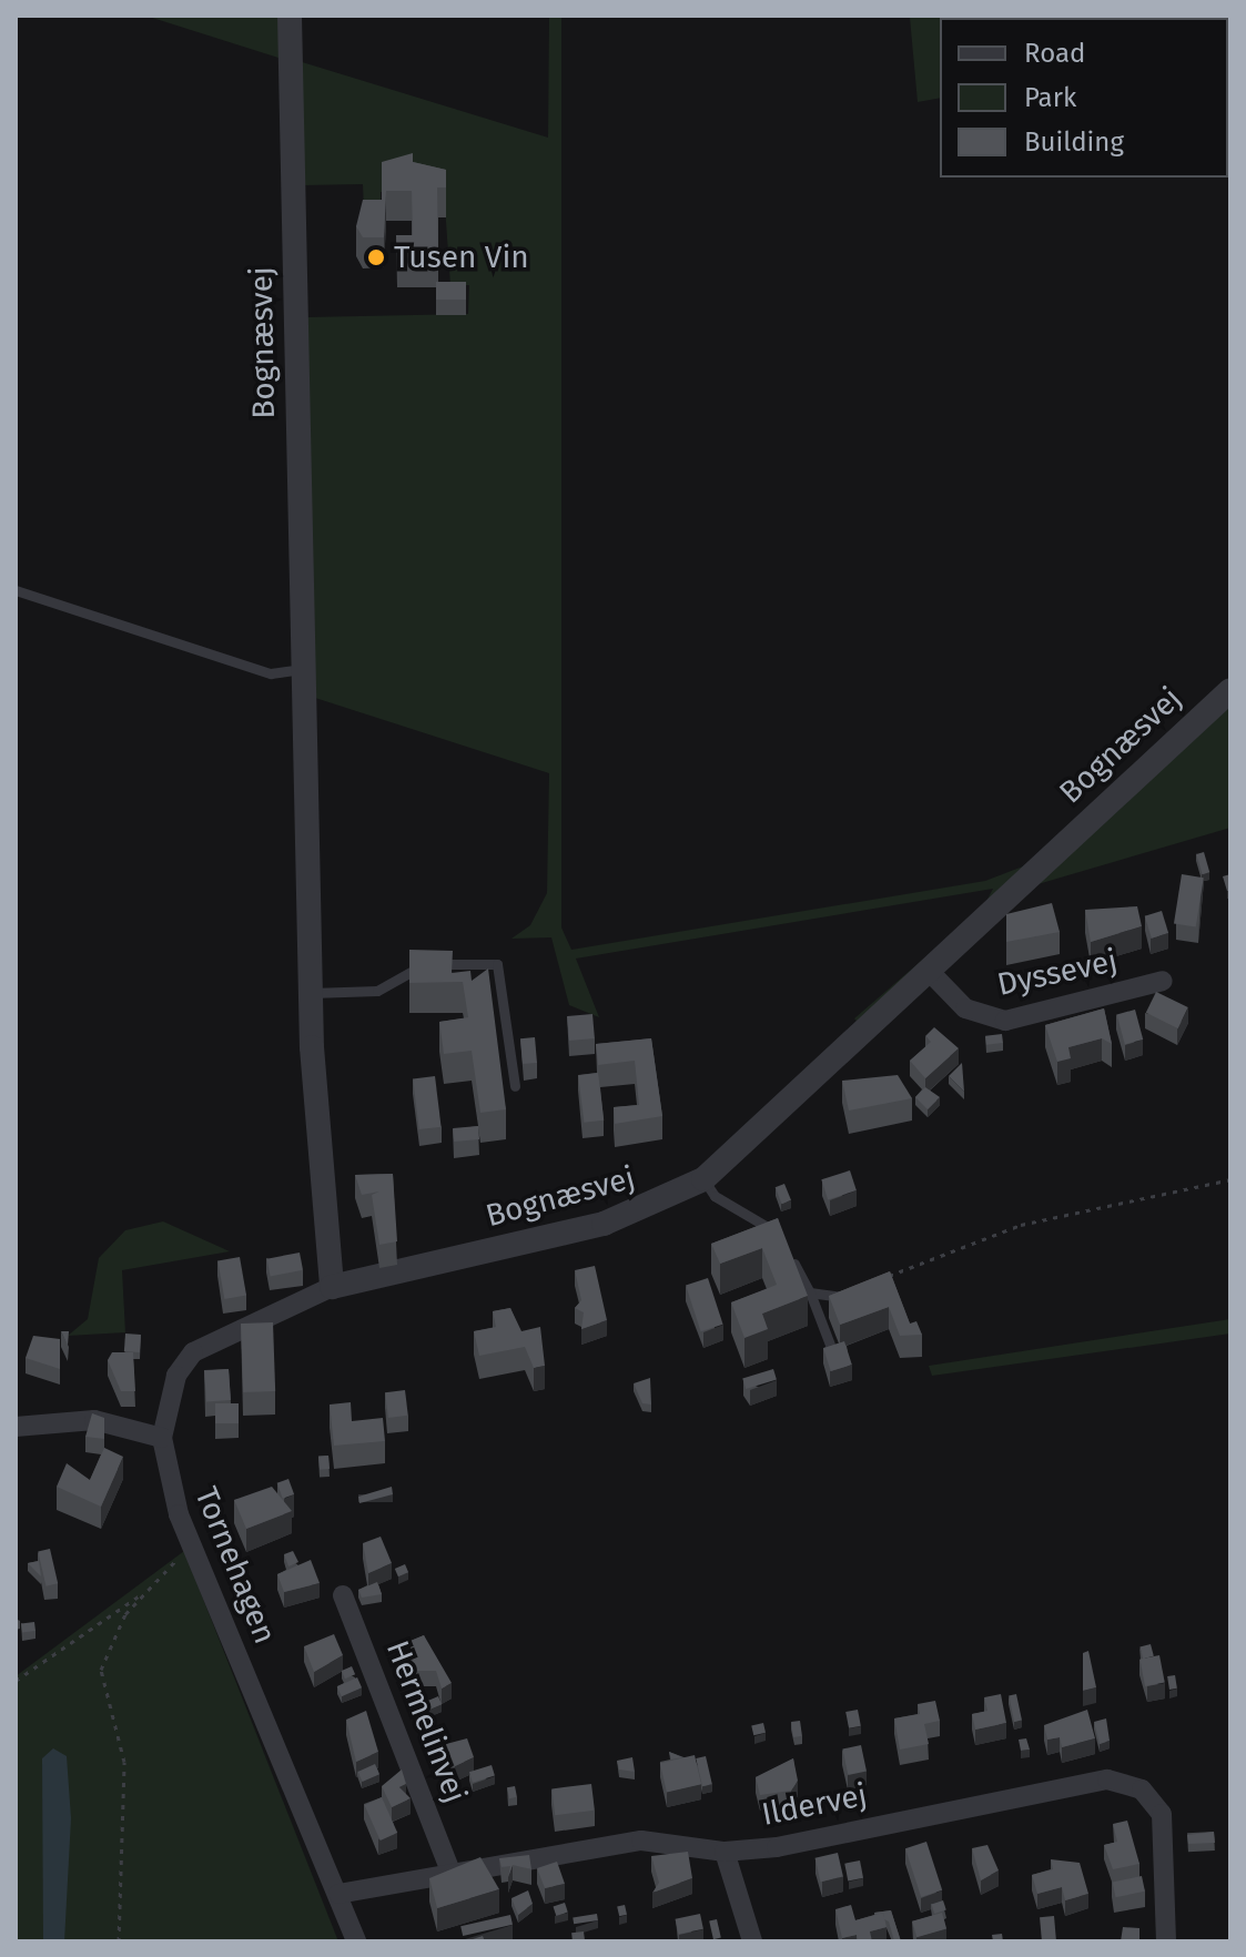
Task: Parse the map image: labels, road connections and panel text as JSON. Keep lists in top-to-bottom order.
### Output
{
  "streets": {
    "street": [
      "Bognæsvej",
      "Dyssevej",
      "Tornehagen",
      "Hermelinvej",
      "Ildervej"
    ]
  },
  "crossings": [
    ["Bognæsvej", "Dyssevej"],
    ["Bognæsvej", "Tornehagen"],
    ["Tornehagen", "Ildervej"],
    ["Hermelinvej", "Ildervej"]
  ],
  "places": ["Tusen Vin"],
  "legend": ["Road", "Park", "Building"]
}
